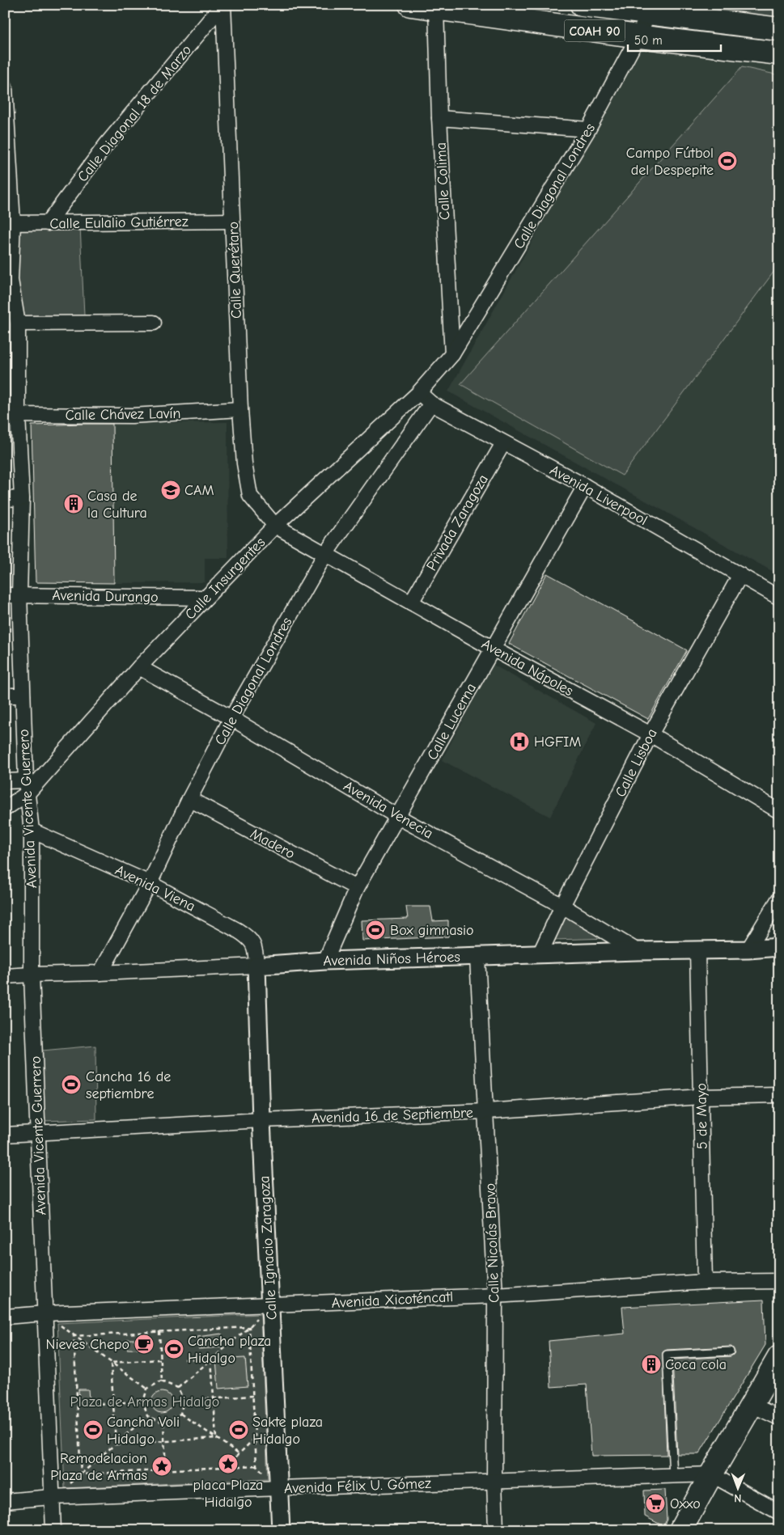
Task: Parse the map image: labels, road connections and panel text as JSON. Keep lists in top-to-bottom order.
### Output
{
  "streets": {
    "main road": ["COAH 90"],
    "street": [
      "Calle Diagonal 18 de Marzo",
      "Calle Colima",
      "Calle Diagonal Londres",
      "Calle Eulalio Gutiérrez",
      "Calle Querétaro",
      "Calle Chávez Lavín",
      "Avenida Liverpool",
      "Privada Zaragoza",
      "Calle Insurgentes",
      "Avenida Durango",
      "Avenida Nápoles",
      "Calle Lucerna",
      "Calle Lisboa",
      "Avenida Vicente Guerrero",
      "Avenida Venecia",
      "Madero",
      "Avenida Viena",
      "Avenida Niños Héroes",
      "Avenida 16 de Septiembre",
      "5 de Mayo",
      "Calle Nicolás Bravo",
      "Calle Ignacio Zaragoza",
      "Avenida Xicoténcatl",
      "Avenida Félix U. Gómez"
    ]
  },
  "crossings": [
    ["COAH 90", "Calle Colima"],
    ["COAH 90", "Calle Diagonal Londres"],
    ["Calle Diagonal 18 de Marzo", "Calle Eulalio Gutiérrez"],
    ["Calle Diagonal 18 de Marzo", "Calle Querétaro"],
    ["Calle Colima", "Calle Diagonal Londres"],
    ["Calle Colima", "Calle Insurgentes"],
    ["Calle Diagonal Londres", "Avenida Liverpool"],
    ["Calle Diagonal Londres", "Calle Insurgentes"],
    ["Calle Diagonal Londres", "Avenida Nápoles"],
    ["Calle Diagonal Londres", "Avenida Venecia"],
    ["Calle Diagonal Londres", "Madero"],
    ["Calle Diagonal Londres", "Avenida Viena"],
    ["Calle Diagonal Londres", "Avenida Niños Héroes"],
    ["Calle Eulalio Gutiérrez", "Calle Querétaro"],
    ["Calle Eulalio Gutiérrez", "Avenida Vicente Guerrero"],
    ["Calle Querétaro", "Calle Chávez Lavín"],
    ["Calle Querétaro", "Calle Insurgentes"],
    ["Calle Querétaro", "Avenida Nápoles"],
    ["Calle Chávez Lavín", "Avenida Vicente Guerrero"],
    ["Avenida Liverpool", "Privada Zaragoza"],
    ["Avenida Liverpool", "Calle Insurgentes"],
    ["Avenida Liverpool", "Calle Lucerna"],
    ["Avenida Liverpool", "Calle Lisboa"],
    ["Privada Zaragoza", "Avenida Nápoles"],
    ["Calle Insurgentes", "Avenida Durango"],
    ["Calle Insurgentes", "Avenida Nápoles"],
    ["Calle Insurgentes", "Avenida Vicente Guerrero"],
    ["Calle Insurgentes", "Avenida Venecia"],
    ["Avenida Durango", "Avenida Vicente Guerrero"],
    ["Avenida Nápoles", "Calle Lucerna"],
    ["Avenida Nápoles", "Calle Lisboa"],
    ["Calle Lucerna", "Avenida Venecia"],
    ["Calle Lucerna", "Madero"],
    ["Calle Lucerna", "Avenida Niños Héroes"],
    ["Calle Lisboa", "Avenida Venecia"],
    ["Calle Lisboa", "Avenida Niños Héroes"],
    ["Avenida Vicente Guerrero", "Avenida Viena"],
    ["Avenida Vicente Guerrero", "Avenida Niños Héroes"],
    ["Avenida Vicente Guerrero", "Avenida 16 de Septiembre"],
    ["Avenida Vicente Guerrero", "Avenida Xicoténcatl"],
    ["Avenida Vicente Guerrero", "Avenida Félix U. Gómez"],
    ["Avenida Venecia", "Avenida Niños Héroes"],
    ["Avenida Viena", "Avenida Niños Héroes"],
    ["Avenida Viena", "Calle Ignacio Zaragoza"],
    ["Avenida Niños Héroes", "5 de Mayo"],
    ["Avenida Niños Héroes", "Calle Nicolás Bravo"],
    ["Avenida Niños Héroes", "Calle Ignacio Zaragoza"],
    ["Avenida 16 de Septiembre", "5 de Mayo"],
    ["Avenida 16 de Septiembre", "Calle Nicolás Bravo"],
    ["Avenida 16 de Septiembre", "Calle Ignacio Zaragoza"],
    ["5 de Mayo", "Avenida Xicoténcatl"],
    ["Calle Nicolás Bravo", "Avenida Xicoténcatl"],
    ["Calle Nicolás Bravo", "Avenida Félix U. Gómez"],
    ["Calle Ignacio Zaragoza", "Avenida Xicoténcatl"],
    ["Calle Ignacio Zaragoza", "Avenida Félix U. Gómez"]
  ],
  "parks": ["Plaza de Armas Hidalgo"],
  "places": {
    "sports": [
      "Campo Fútbol del Despepite",
      "Box gimnasio",
      "Cancha 16 de septiembre",
      "Cancha plaza Hidalgo",
      "Cancha Voli Hidalgo",
      "Sakte plaza Hidalgo"
    ],
    "school or university": ["CAM"],
    "building": ["Casa de la Cultura", "Coca cola"],
    "hospital": ["HGFIM"],
    "cafe": ["Nieves Chepo"],
    "place": ["placa Plaza Hidalgo", "Remodelacion Plaza de Armas"],
    "supermarket": ["Oxxo"]
  },
  "scale_bar": "50 m",
  "north": "bottom"
}
